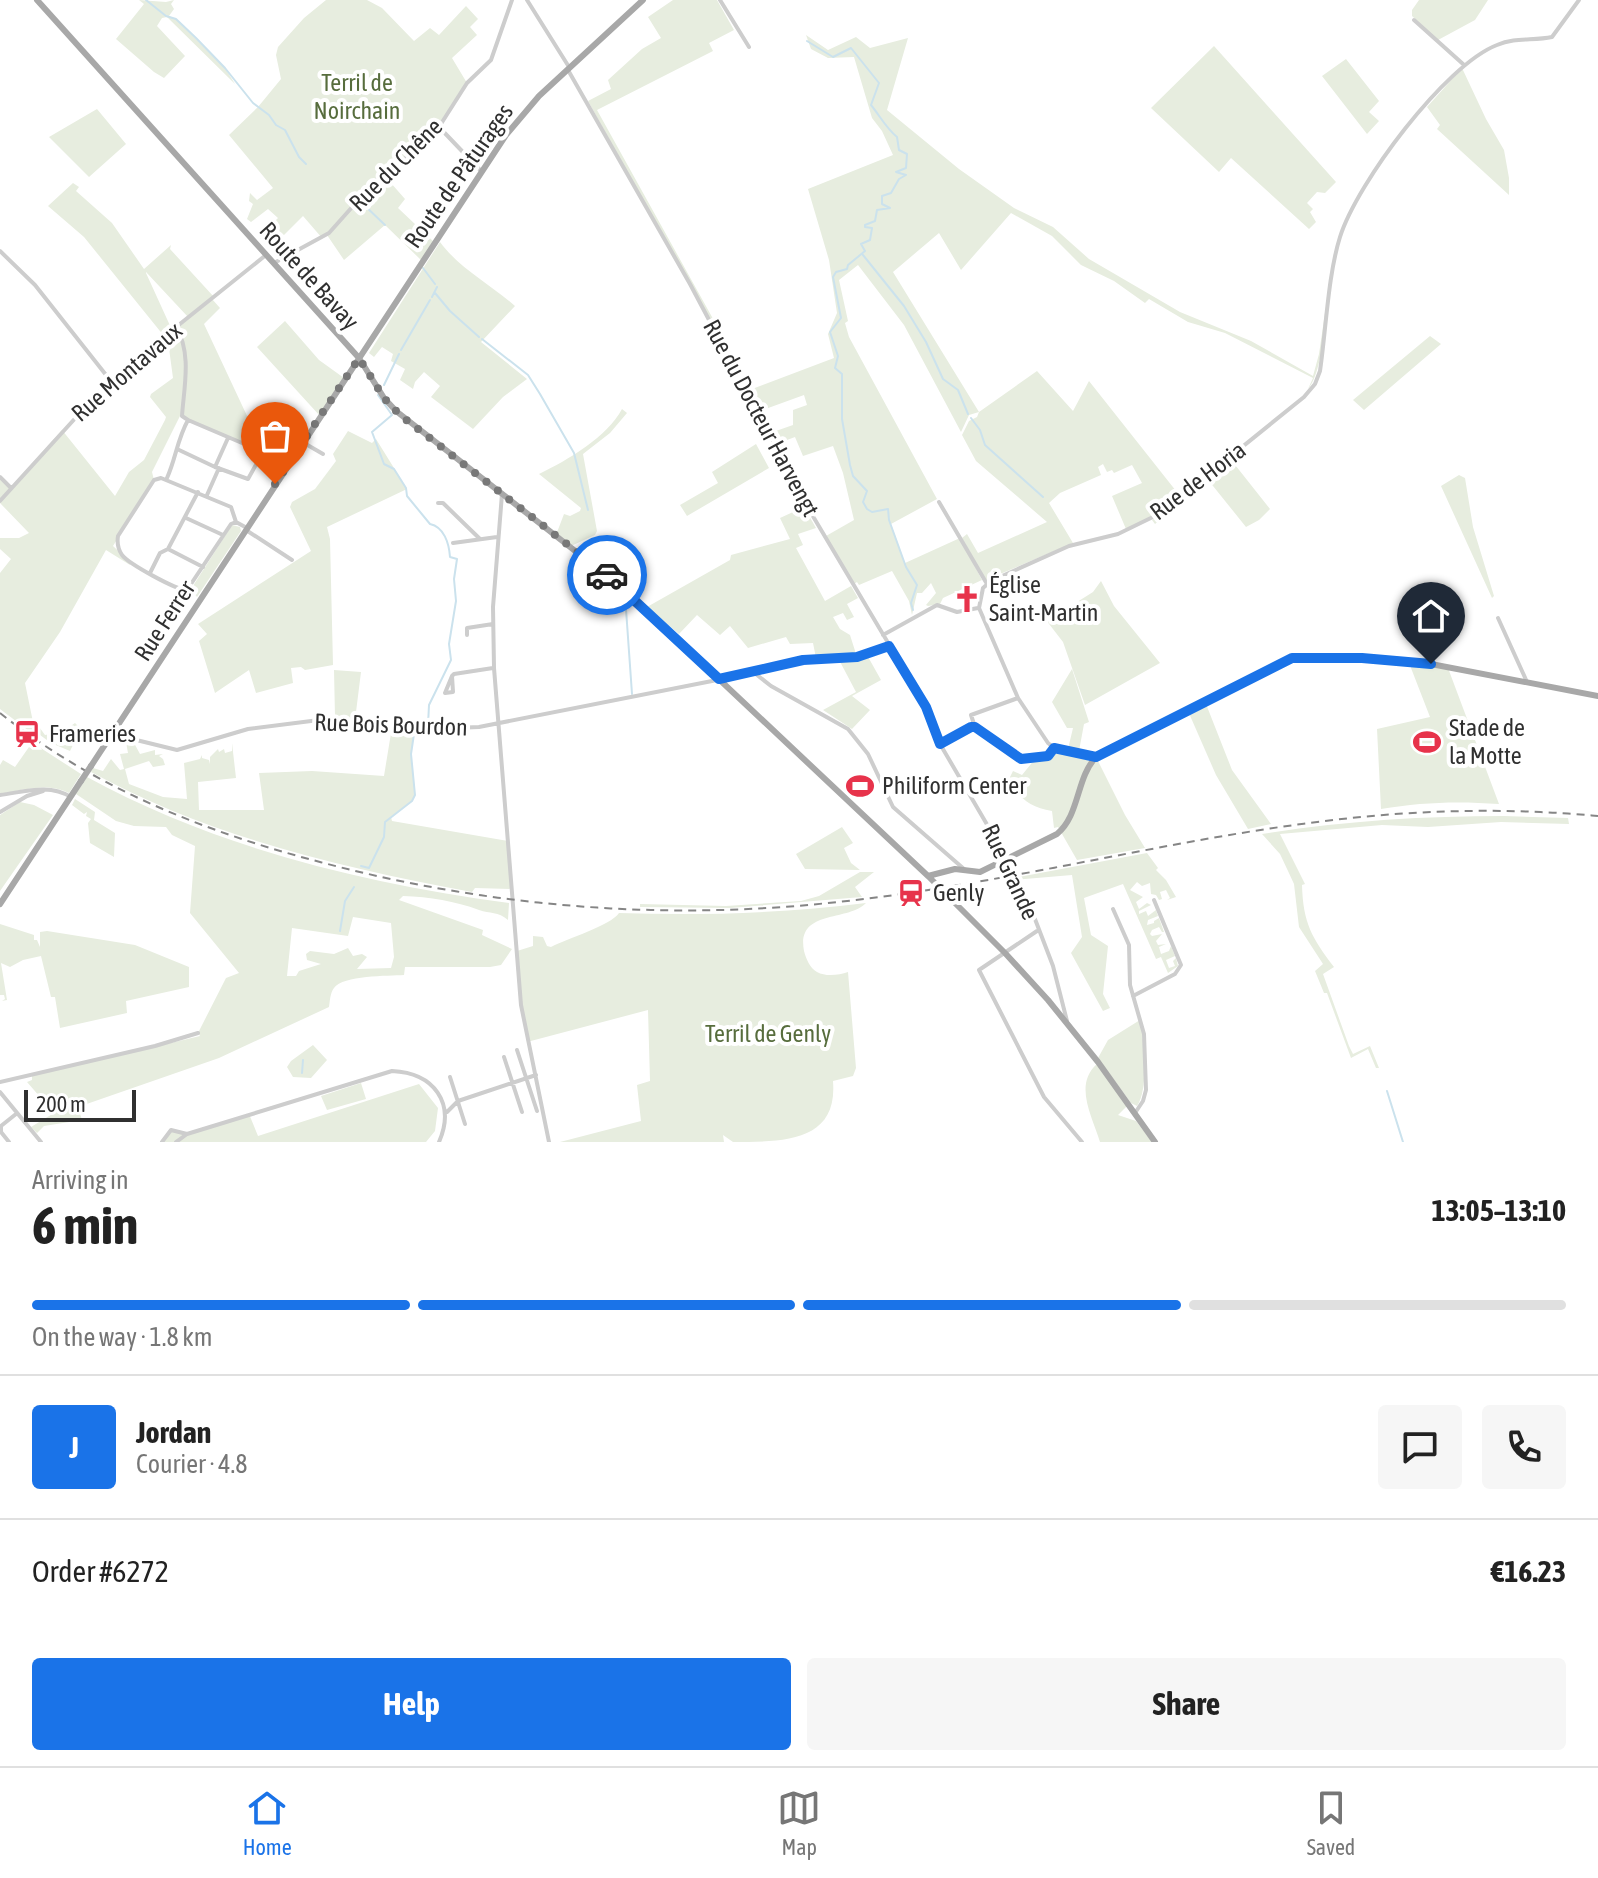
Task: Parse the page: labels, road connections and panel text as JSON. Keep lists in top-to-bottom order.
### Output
{
  "streets": {
    "main road": ["Route de Pâturages", "Route de Bavay", "Rue Ferrer"],
    "street": [
      "Rue du Chêne",
      "Rue Montavaux",
      "Rue du Docteur Harvengt",
      "Rue de Horia",
      "Rue Bois Bourdon",
      "Rue Grande"
    ]
  },
  "crossings": [
    ["Rue du Chêne", "Route de Bavay"],
    ["Route de Pâturages", "Route de Bavay"],
    ["Route de Pâturages", "Rue du Docteur Harvengt"],
    ["Route de Pâturages", "Rue Ferrer"],
    ["Route de Bavay", "Rue Montavaux"],
    ["Route de Bavay", "Rue Ferrer"],
    ["Route de Bavay", "Rue Bois Bourdon"],
    ["Route de Bavay", "Rue Grande"],
    ["Rue du Docteur Harvengt", "Rue Bois Bourdon"],
    ["Rue du Docteur Harvengt", "Rue Grande"],
    ["Rue Ferrer", "Rue Bois Bourdon"],
    ["Rue Bois Bourdon", "Rue Grande"]
  ],
  "parks": ["Terril de Noirchain", "Terril de Genly"],
  "places": {
    "church": ["Église Saint-Martin"],
    "station": ["Frameries", "Genly"],
    "sports": ["Stade de la Motte", "Philiform Center"]
  },
  "scale_bar": "200 m",
  "page": {
    "scale": "200 m",
    "heading": ["6 min", "Arriving in", "13:05–13:10"],
    "panel": [
      "Jordan",
      "Courier · 4.8",
      "Order #6272",
      "€16.23"
    ],
    "bar": "On the way · 1.8 km",
    "round": "J",
    "buttons": ["Help", "Share"],
    "tabs": ["Home", "Map", "Saved"]
  }
}
